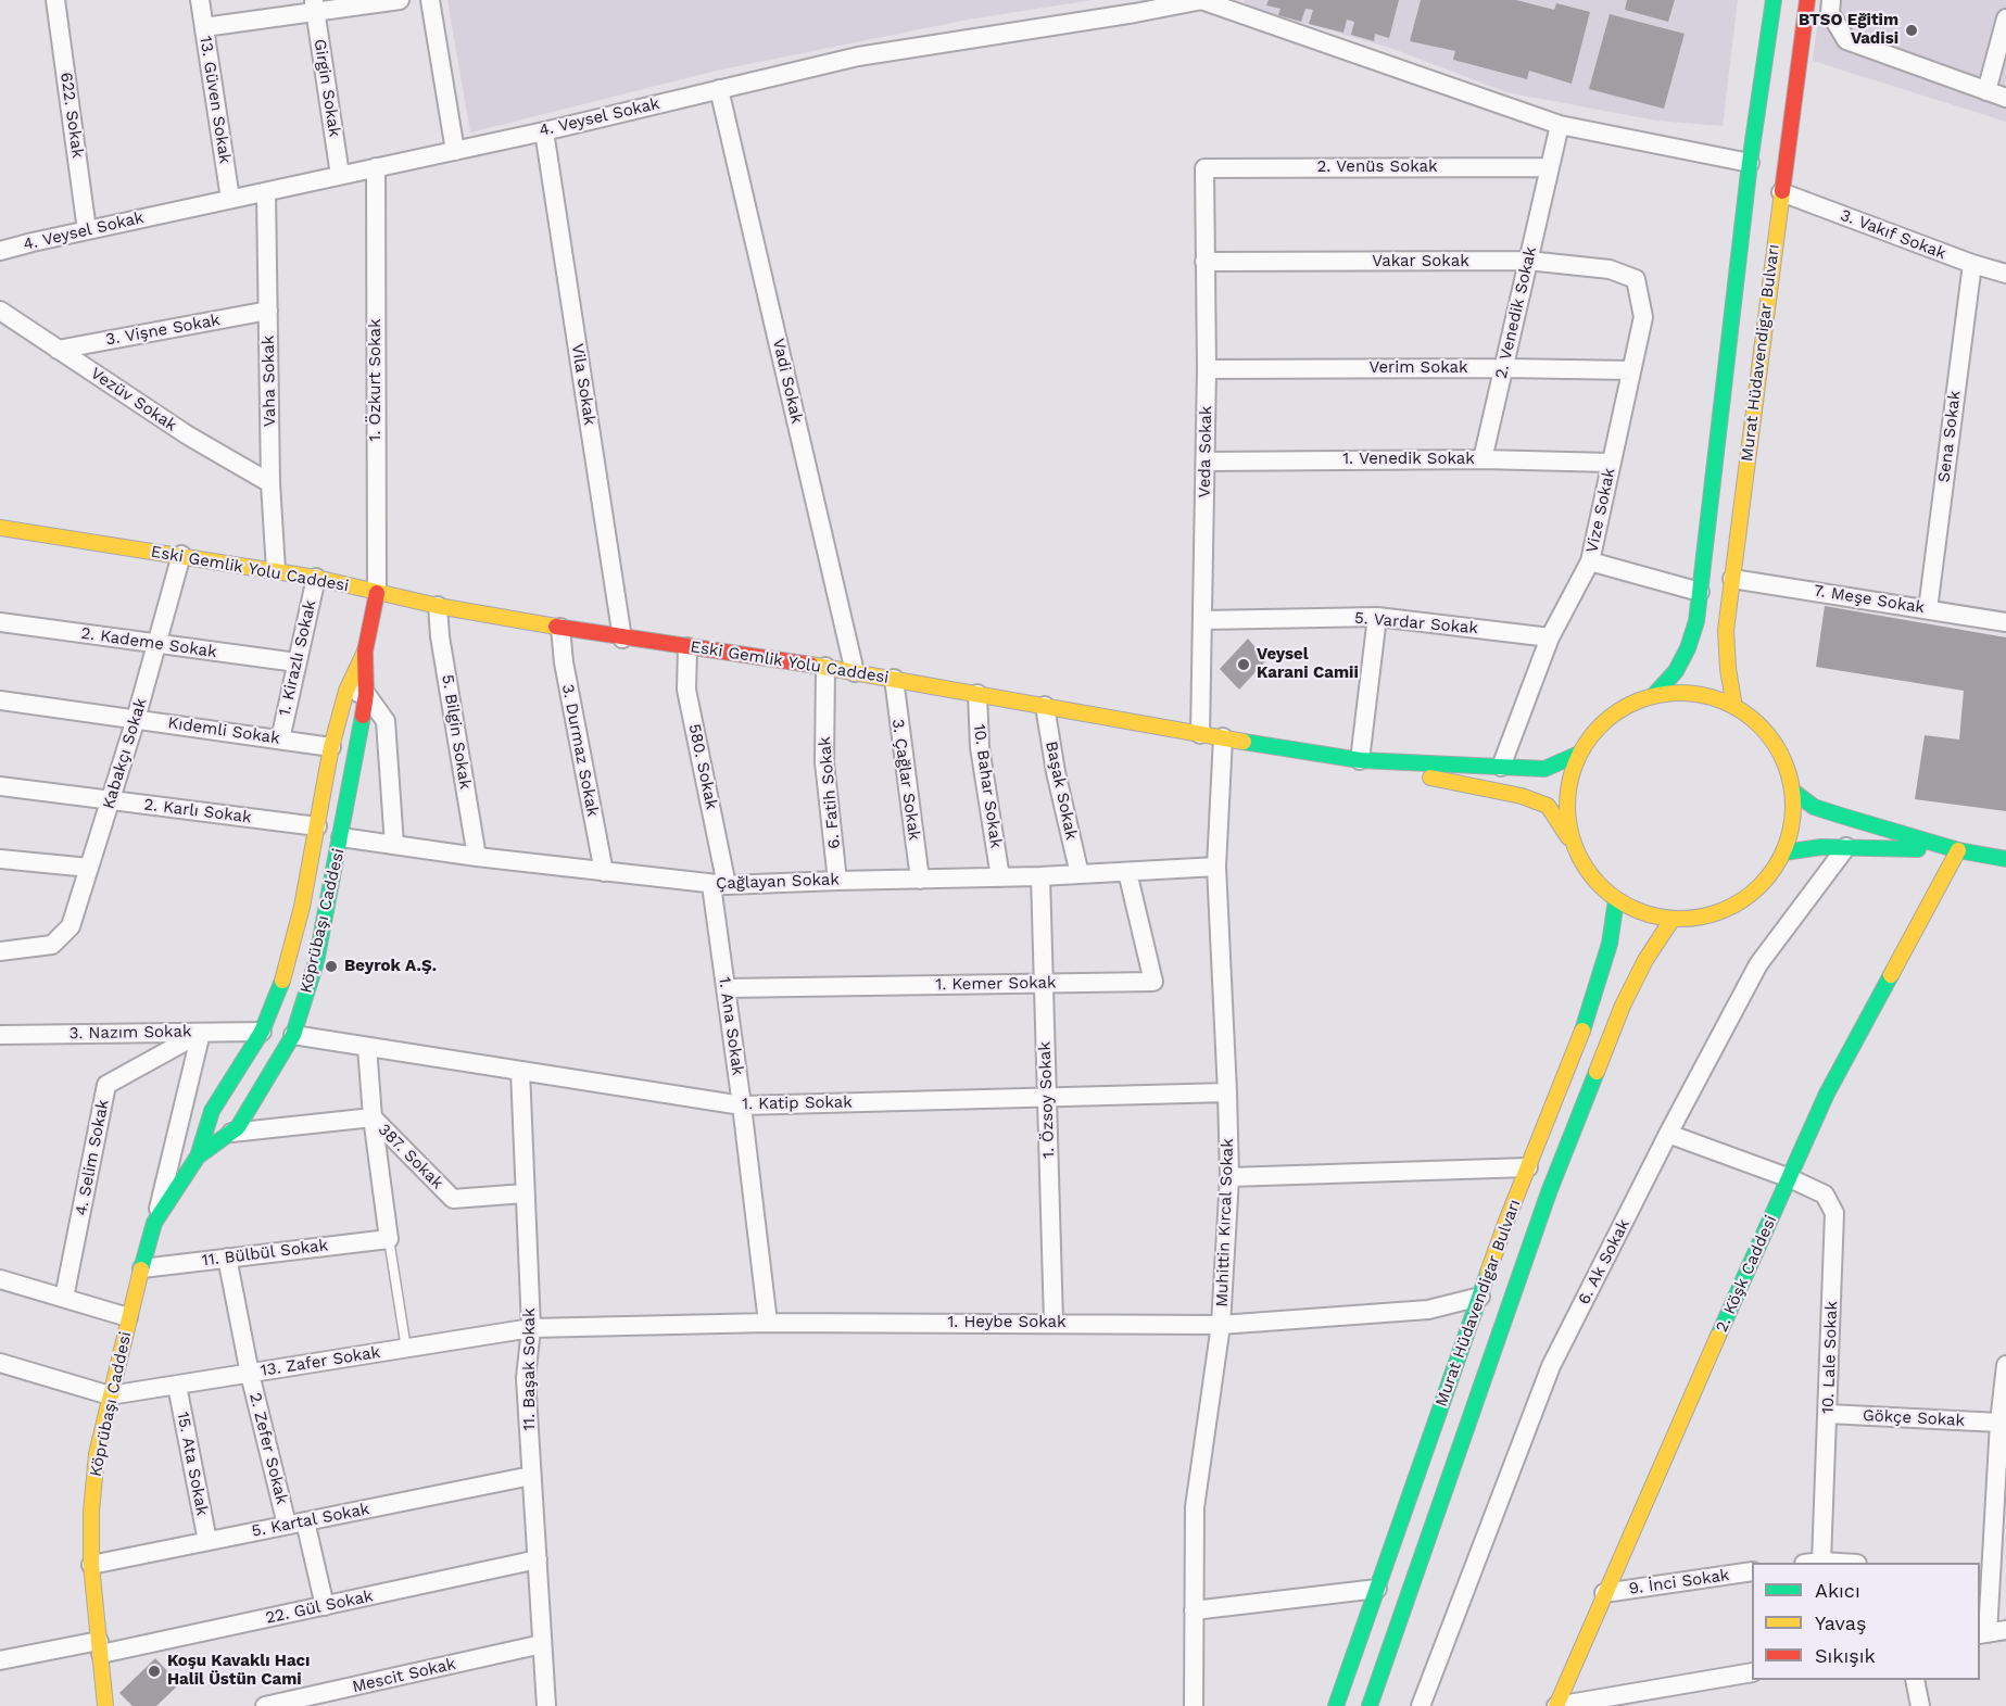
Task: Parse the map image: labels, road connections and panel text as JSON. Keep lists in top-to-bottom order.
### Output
{
  "streets": {
    "main road": [
      "Murat Hüdavendigar Bulvarı",
      "Eski Gemlik Yolu Caddesi",
      "Köprübaşı Caddesi",
      "2. Köşk Caddesi"
    ],
    "street": [
      "Girgin Sokak",
      "13. Güven Sokak",
      "622. Sokak",
      "4. Veysel Sokak",
      "2. Venüs Sokak",
      "3. Vakıf Sokak",
      "Vakar Sokak",
      "2. Venedik Sokak",
      "3. Vişne Sokak",
      "Verim Sokak",
      "1. Özkurt Sokak",
      "Vaha Sokak",
      "Vadi Sokak",
      "Vila Sokak",
      "Vezüv Sokak",
      "Sena Sokak",
      "Veda Sokak",
      "1. Venedik Sokak",
      "Vize Sokak",
      "7. Meşe Sokak",
      "5. Vardar Sokak",
      "2. Kademe Sokak",
      "1. Kirazlı Sokak",
      "Kıdemli Sokak",
      "5. Bilgin Sokak",
      "3. Durmaz Sokak",
      "Kabakçı Sokak",
      "580. Sokak",
      "3. Çağlar Sokak",
      "10. Bahar Sokak",
      "Başak Sokak",
      "6. Fatih Sokak",
      "2. Karlı Sokak",
      "Çağlayan Sokak",
      "1. Kemer Sokak",
      "1. Ana Sokak",
      "3. Nazım Sokak",
      "1. Özsoy Sokak",
      "1. Katip Sokak",
      "387. Sokak",
      "4. Selim Sokak",
      "Muhittin Kırcal Sokak",
      "11. Bülbül Sokak",
      "6. Ak Sokak",
      "1. Heybe Sokak",
      "10. Lale Sokak",
      "13. Zafer Sokak",
      "11. Başak Sokak",
      "Gökçe Sokak",
      "2. Zefer Sokak",
      "15. Ata Sokak",
      "5. Kartal Sokak",
      "9. İnci Sokak",
      "22. Gül Sokak",
      "Mescit Sokak"
    ]
  },
  "crossings": [
    ["Girgin Sokak", "4. Veysel Sokak"],
    ["13. Güven Sokak", "4. Veysel Sokak"],
    ["622. Sokak", "4. Veysel Sokak"],
    ["4. Veysel Sokak", "1. Özkurt Sokak"],
    ["4. Veysel Sokak", "Vaha Sokak"],
    ["4. Veysel Sokak", "Vadi Sokak"],
    ["4. Veysel Sokak", "Vila Sokak"],
    ["2. Venüs Sokak", "2. Venedik Sokak"],
    ["2. Venüs Sokak", "Veda Sokak"],
    ["3. Vakıf Sokak", "Murat Hüdavendigar Bulvarı"],
    ["3. Vakıf Sokak", "Sena Sokak"],
    ["Vakar Sokak", "2. Venedik Sokak"],
    ["Vakar Sokak", "Veda Sokak"],
    ["Vakar Sokak", "Vize Sokak"],
    ["2. Venedik Sokak", "Verim Sokak"],
    ["2. Venedik Sokak", "1. Venedik Sokak"],
    ["3. Vişne Sokak", "Vaha Sokak"],
    ["3. Vişne Sokak", "Vezüv Sokak"],
    ["Murat Hüdavendigar Bulvarı", "Eski Gemlik Yolu Caddesi"],
    ["Murat Hüdavendigar Bulvarı", "7. Meşe Sokak"],
    ["Murat Hüdavendigar Bulvarı", "1. Heybe Sokak"],
    ["Verim Sokak", "Veda Sokak"],
    ["Verim Sokak", "Vize Sokak"],
    ["1. Özkurt Sokak", "Eski Gemlik Yolu Caddesi"],
    ["1. Özkurt Sokak", "Köprübaşı Caddesi"],
    ["Vaha Sokak", "Vezüv Sokak"],
    ["Vaha Sokak", "Eski Gemlik Yolu Caddesi"],
    ["Vadi Sokak", "Eski Gemlik Yolu Caddesi"],
    ["Vila Sokak", "Eski Gemlik Yolu Caddesi"],
    ["Sena Sokak", "7. Meşe Sokak"],
    ["Veda Sokak", "1. Venedik Sokak"],
    ["Veda Sokak", "Eski Gemlik Yolu Caddesi"],
    ["Veda Sokak", "5. Vardar Sokak"],
    ["1. Venedik Sokak", "Vize Sokak"],
    ["Vize Sokak", "Eski Gemlik Yolu Caddesi"],
    ["Vize Sokak", "5. Vardar Sokak"],
    ["Eski Gemlik Yolu Caddesi", "1. Kirazlı Sokak"],
    ["Eski Gemlik Yolu Caddesi", "5. Bilgin Sokak"],
    ["Eski Gemlik Yolu Caddesi", "3. Durmaz Sokak"],
    ["Eski Gemlik Yolu Caddesi", "Kabakçı Sokak"],
    ["Eski Gemlik Yolu Caddesi", "580. Sokak"],
    ["Eski Gemlik Yolu Caddesi", "3. Çağlar Sokak"],
    ["Eski Gemlik Yolu Caddesi", "10. Bahar Sokak"],
    ["Eski Gemlik Yolu Caddesi", "Başak Sokak"],
    ["Eski Gemlik Yolu Caddesi", "6. Fatih Sokak"],
    ["Eski Gemlik Yolu Caddesi", "Köprübaşı Caddesi"],
    ["Eski Gemlik Yolu Caddesi", "Muhittin Kırcal Sokak"],
    ["2. Kademe Sokak", "1. Kirazlı Sokak"],
    ["2. Kademe Sokak", "Kabakçı Sokak"],
    ["1. Kirazlı Sokak", "Kıdemli Sokak"],
    ["Kıdemli Sokak", "Kabakçı Sokak"],
    ["Kıdemli Sokak", "Köprübaşı Caddesi"],
    ["5. Bilgin Sokak", "Çağlayan Sokak"],
    ["3. Durmaz Sokak", "Çağlayan Sokak"],
    ["Kabakçı Sokak", "2. Karlı Sokak"],
    ["580. Sokak", "Çağlayan Sokak"],
    ["580. Sokak", "1. Ana Sokak"],
    ["3. Çağlar Sokak", "Çağlayan Sokak"],
    ["10. Bahar Sokak", "Çağlayan Sokak"],
    ["Başak Sokak", "Çağlayan Sokak"],
    ["6. Fatih Sokak", "Çağlayan Sokak"],
    ["2. Karlı Sokak", "Köprübaşı Caddesi"],
    ["Çağlayan Sokak", "Köprübaşı Caddesi"],
    ["Çağlayan Sokak", "1. Kemer Sokak"],
    ["Çağlayan Sokak", "1. Ana Sokak"],
    ["Çağlayan Sokak", "1. Özsoy Sokak"],
    ["Çağlayan Sokak", "Muhittin Kırcal Sokak"],
    ["Köprübaşı Caddesi", "3. Nazım Sokak"],
    ["Köprübaşı Caddesi", "1. Katip Sokak"],
    ["Köprübaşı Caddesi", "387. Sokak"],
    ["Köprübaşı Caddesi", "11. Bülbül Sokak"],
    ["Köprübaşı Caddesi", "13. Zafer Sokak"],
    ["Köprübaşı Caddesi", "5. Kartal Sokak"],
    ["Köprübaşı Caddesi", "22. Gül Sokak"],
    ["1. Kemer Sokak", "1. Ana Sokak"],
    ["1. Kemer Sokak", "1. Özsoy Sokak"],
    ["1. Ana Sokak", "1. Katip Sokak"],
    ["1. Ana Sokak", "1. Heybe Sokak"],
    ["3. Nazım Sokak", "4. Selim Sokak"],
    ["1. Özsoy Sokak", "1. Katip Sokak"],
    ["1. Özsoy Sokak", "1. Heybe Sokak"],
    ["1. Katip Sokak", "387. Sokak"],
    ["1. Katip Sokak", "Muhittin Kırcal Sokak"],
    ["1. Katip Sokak", "11. Başak Sokak"],
    ["387. Sokak", "11. Başak Sokak"],
    ["Muhittin Kırcal Sokak", "1. Heybe Sokak"],
    ["11. Bülbül Sokak", "2. Zefer Sokak"],
    ["6. Ak Sokak", "10. Lale Sokak"],
    ["2. Köşk Caddesi", "10. Lale Sokak"],
    ["2. Köşk Caddesi", "9. İnci Sokak"],
    ["1. Heybe Sokak", "13. Zafer Sokak"],
    ["1. Heybe Sokak", "11. Başak Sokak"],
    ["10. Lale Sokak", "Gökçe Sokak"],
    ["13. Zafer Sokak", "11. Başak Sokak"],
    ["13. Zafer Sokak", "2. Zefer Sokak"],
    ["13. Zafer Sokak", "15. Ata Sokak"],
    ["11. Başak Sokak", "5. Kartal Sokak"],
    ["11. Başak Sokak", "22. Gül Sokak"],
    ["11. Başak Sokak", "Mescit Sokak"],
    ["2. Zefer Sokak", "5. Kartal Sokak"],
    ["15. Ata Sokak", "5. Kartal Sokak"]
  ],
  "places": [
    "BTSO Eğitim Vadisi",
    "Veysel Karani Camii",
    "Beyrok A.Ş.",
    "Koşu Kavaklı Hacı Halil Üstün Cami"
  ],
  "legend": ["Akıcı", "Yavaş", "Sıkışık"]
}
